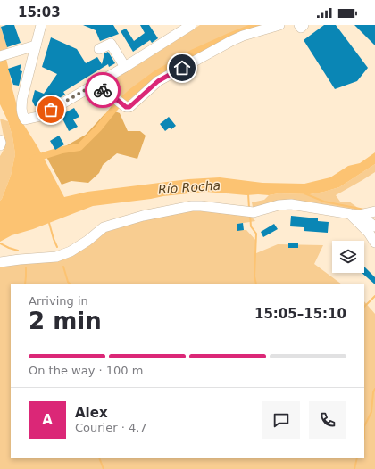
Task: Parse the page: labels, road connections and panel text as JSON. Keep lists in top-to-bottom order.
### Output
{
  "water": ["Río Rocha"],
  "page": {
    "status": "15:03",
    "heading": ["2 min", "Arriving in", "15:05–15:10"],
    "panel": ["Alex", "Courier · 4.7"],
    "bar": "On the way · 100 m",
    "round": "A"
  }
}
